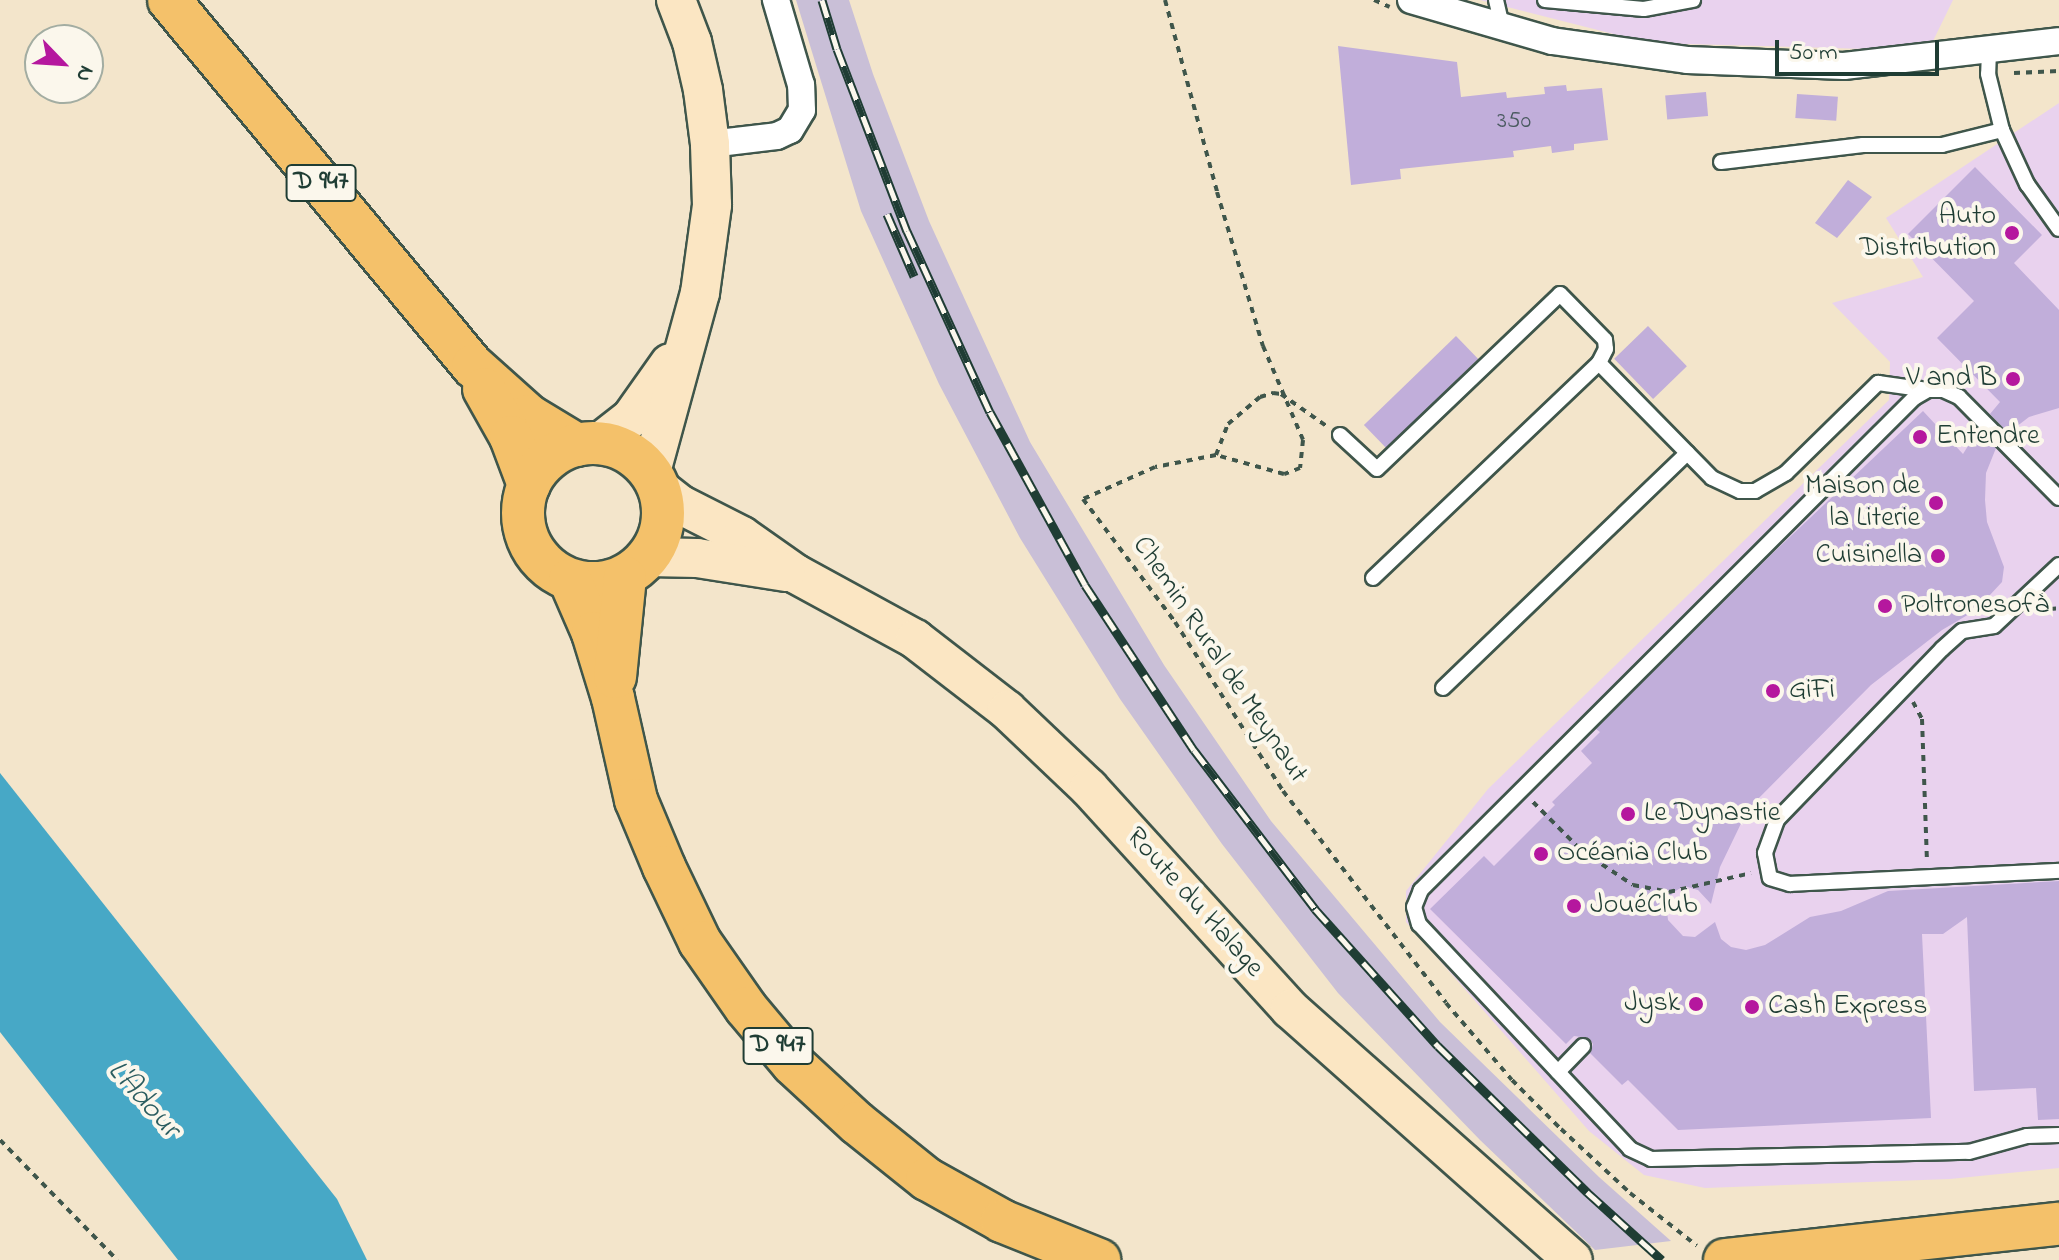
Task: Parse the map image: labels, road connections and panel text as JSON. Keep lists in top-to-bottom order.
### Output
{
  "streets": {
    "main road": ["D 947", "Route du Halage"],
    "path": ["Chemin Rural de Meynaut"]
  },
  "crossings": [
    ["D 947", "Route du Halage"]
  ],
  "water": ["L'Adour"],
  "places": [
    "Auto Distribution",
    "V and B",
    "Entendre",
    "Maison de la Literie",
    "Cuisinella",
    "Poltronesofà",
    "GiFi",
    "Le Dynastie",
    "Océania Club",
    "JouéClub",
    "Jysk",
    "Cash Express"
  ],
  "house_numbers": ["350"],
  "scale_bar": "50 m",
  "north": "bottom right"
}
